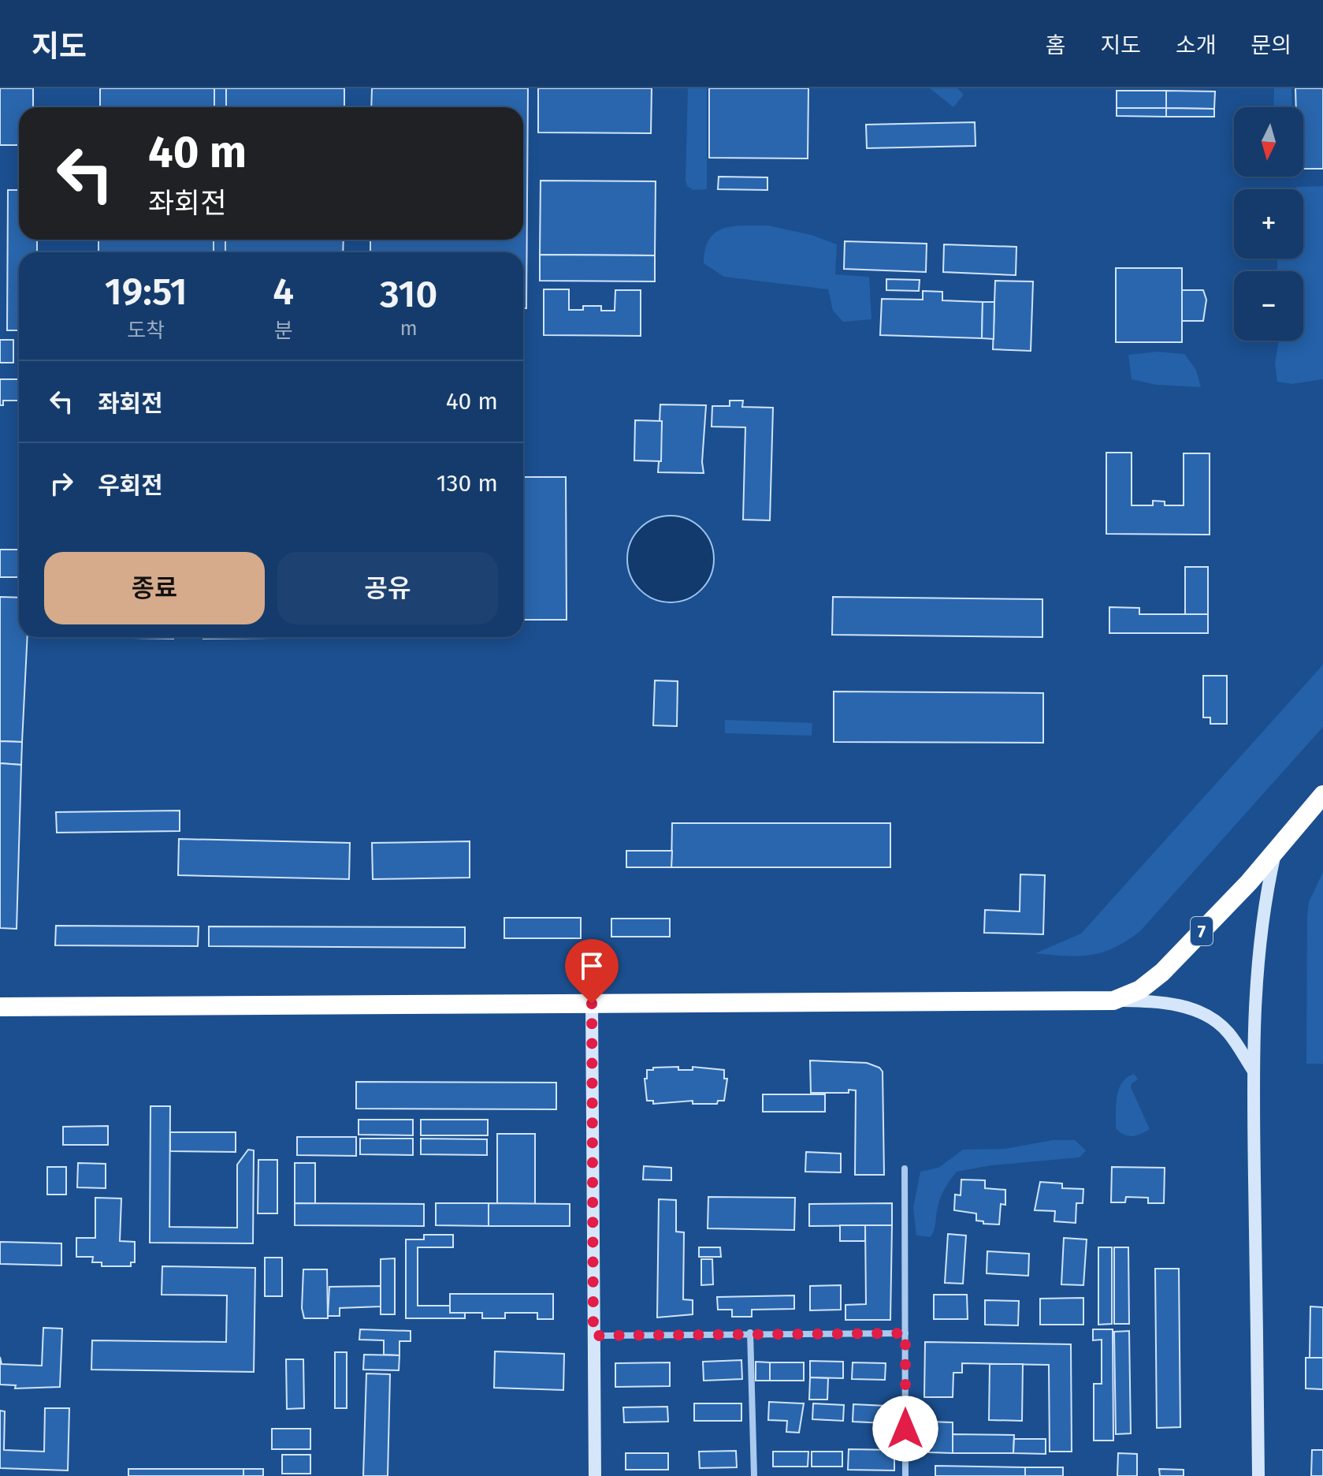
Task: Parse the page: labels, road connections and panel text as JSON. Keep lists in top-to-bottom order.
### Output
{
  "streets": {
    "highway": ["7"]
  },
  "north": "bottom",
  "page": {
    "header": "지도",
    "nav": [
      "홈",
      "지도",
      "소개",
      "문의"
    ],
    "map_buttons": ["+", "−"],
    "turn": ["40 m", "좌회전"],
    "eta": [
      "19:51",
      "도착",
      "4",
      "분",
      "310",
      "m"
    ],
    "list": [
      {
        "name": "좌회전",
        "value": "40 m"
      },
      {
        "name": "우회전",
        "value": "130 m"
      }
    ],
    "buttons": ["종료", "공유"]
  }
}
